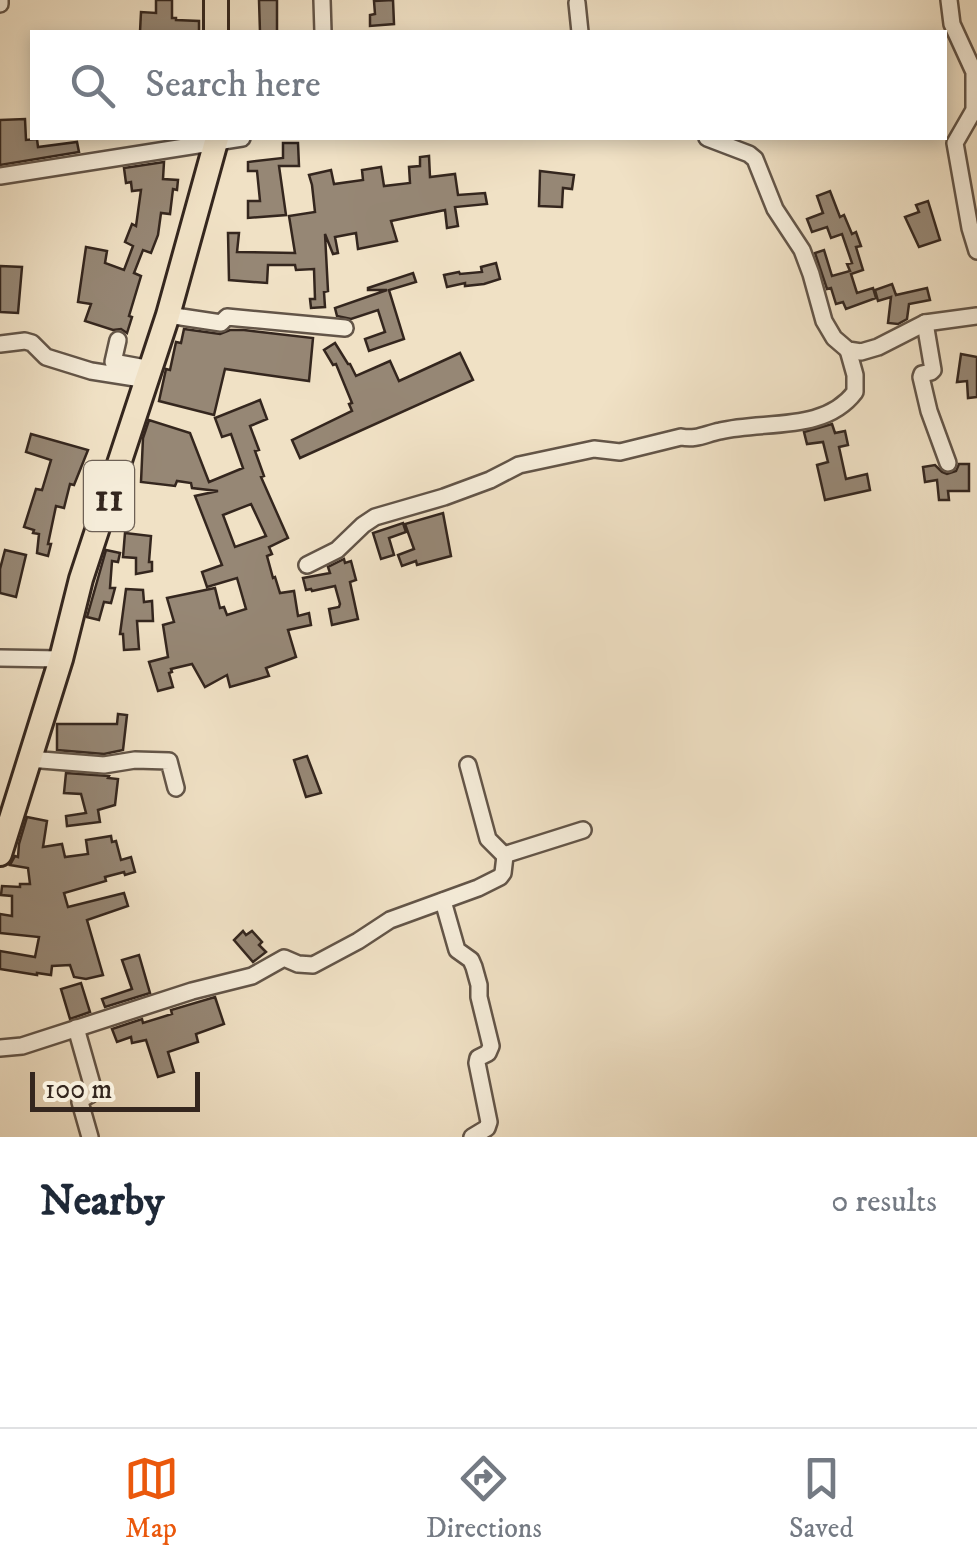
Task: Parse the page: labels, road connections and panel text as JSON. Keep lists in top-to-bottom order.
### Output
{
  "streets": {
    "highway": ["11"]
  },
  "scale_bar": "100 m",
  "page": {
    "search": "Search here",
    "scale": "100 m",
    "heading": ["Nearby", "0 results"],
    "nav": ["Map", "Directions", "Saved"]
  }
}
